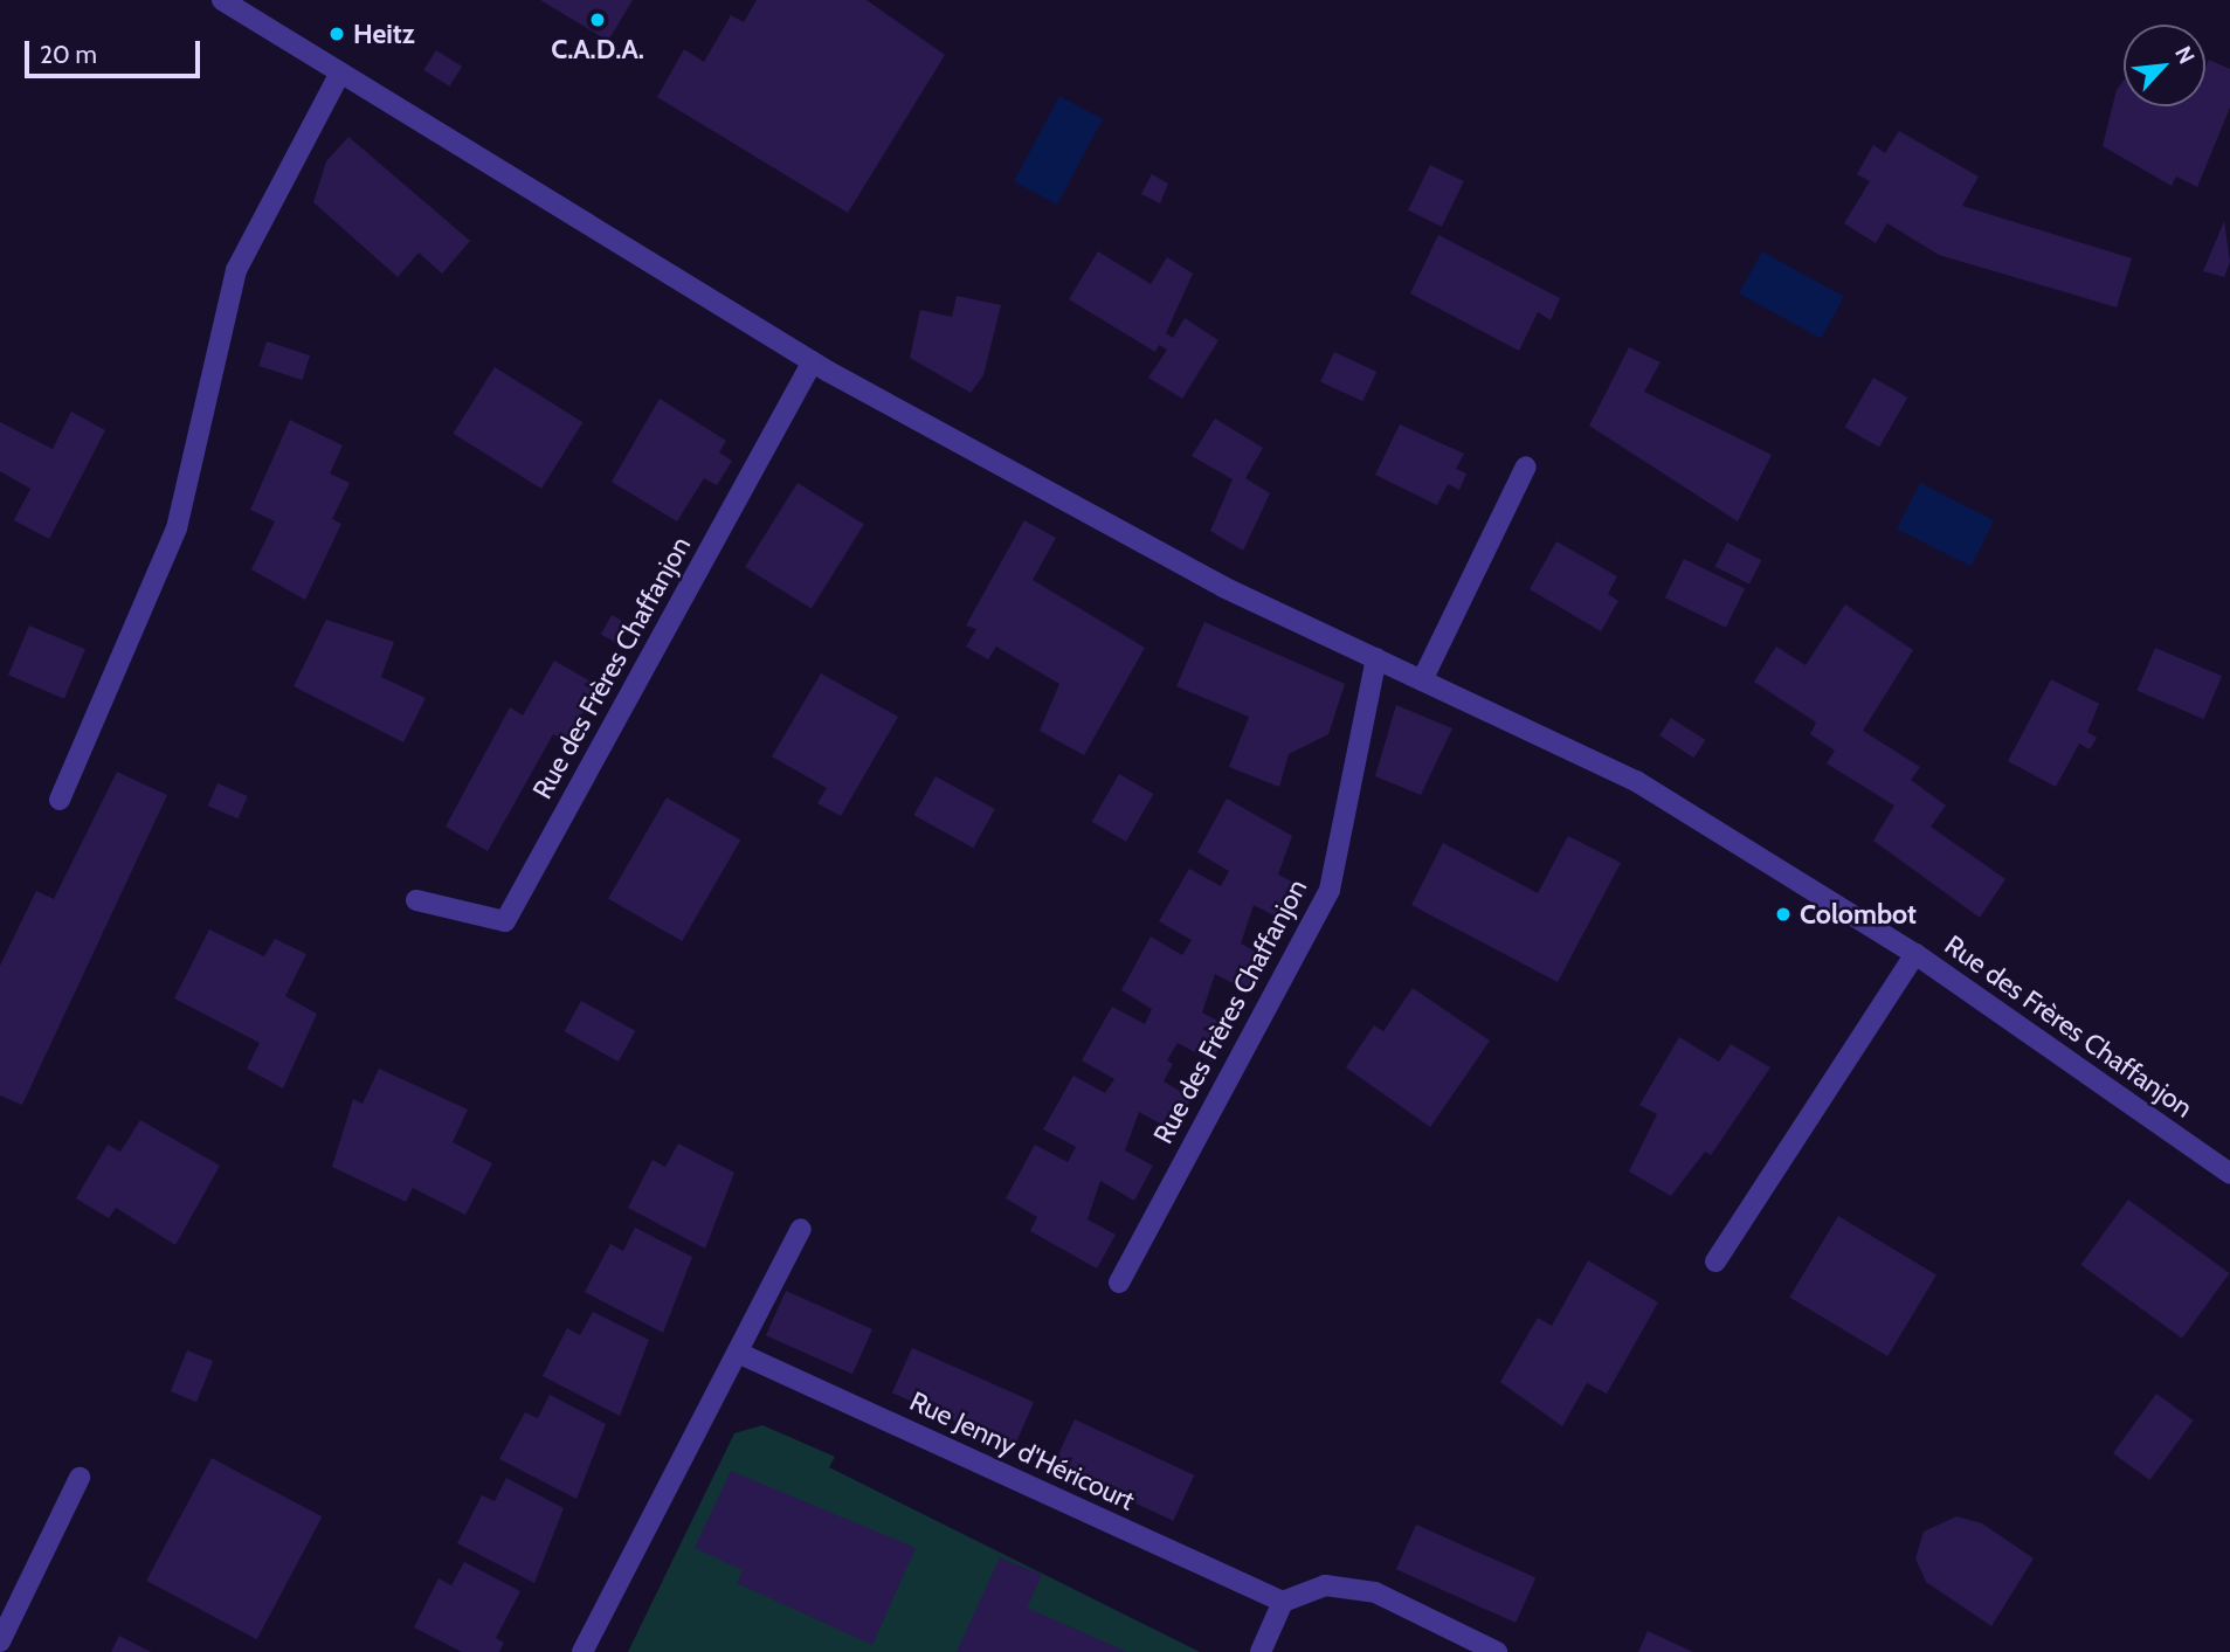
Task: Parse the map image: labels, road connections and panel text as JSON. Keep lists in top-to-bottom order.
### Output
{
  "streets": {
    "street": ["Rue des Frères Chaffanjon", "Rue Jenny d'Héricourt"]
  },
  "places": ["C.A.D.A.", "Heitz", "Colombot"],
  "scale_bar": "20 m",
  "north": "top right"
}
